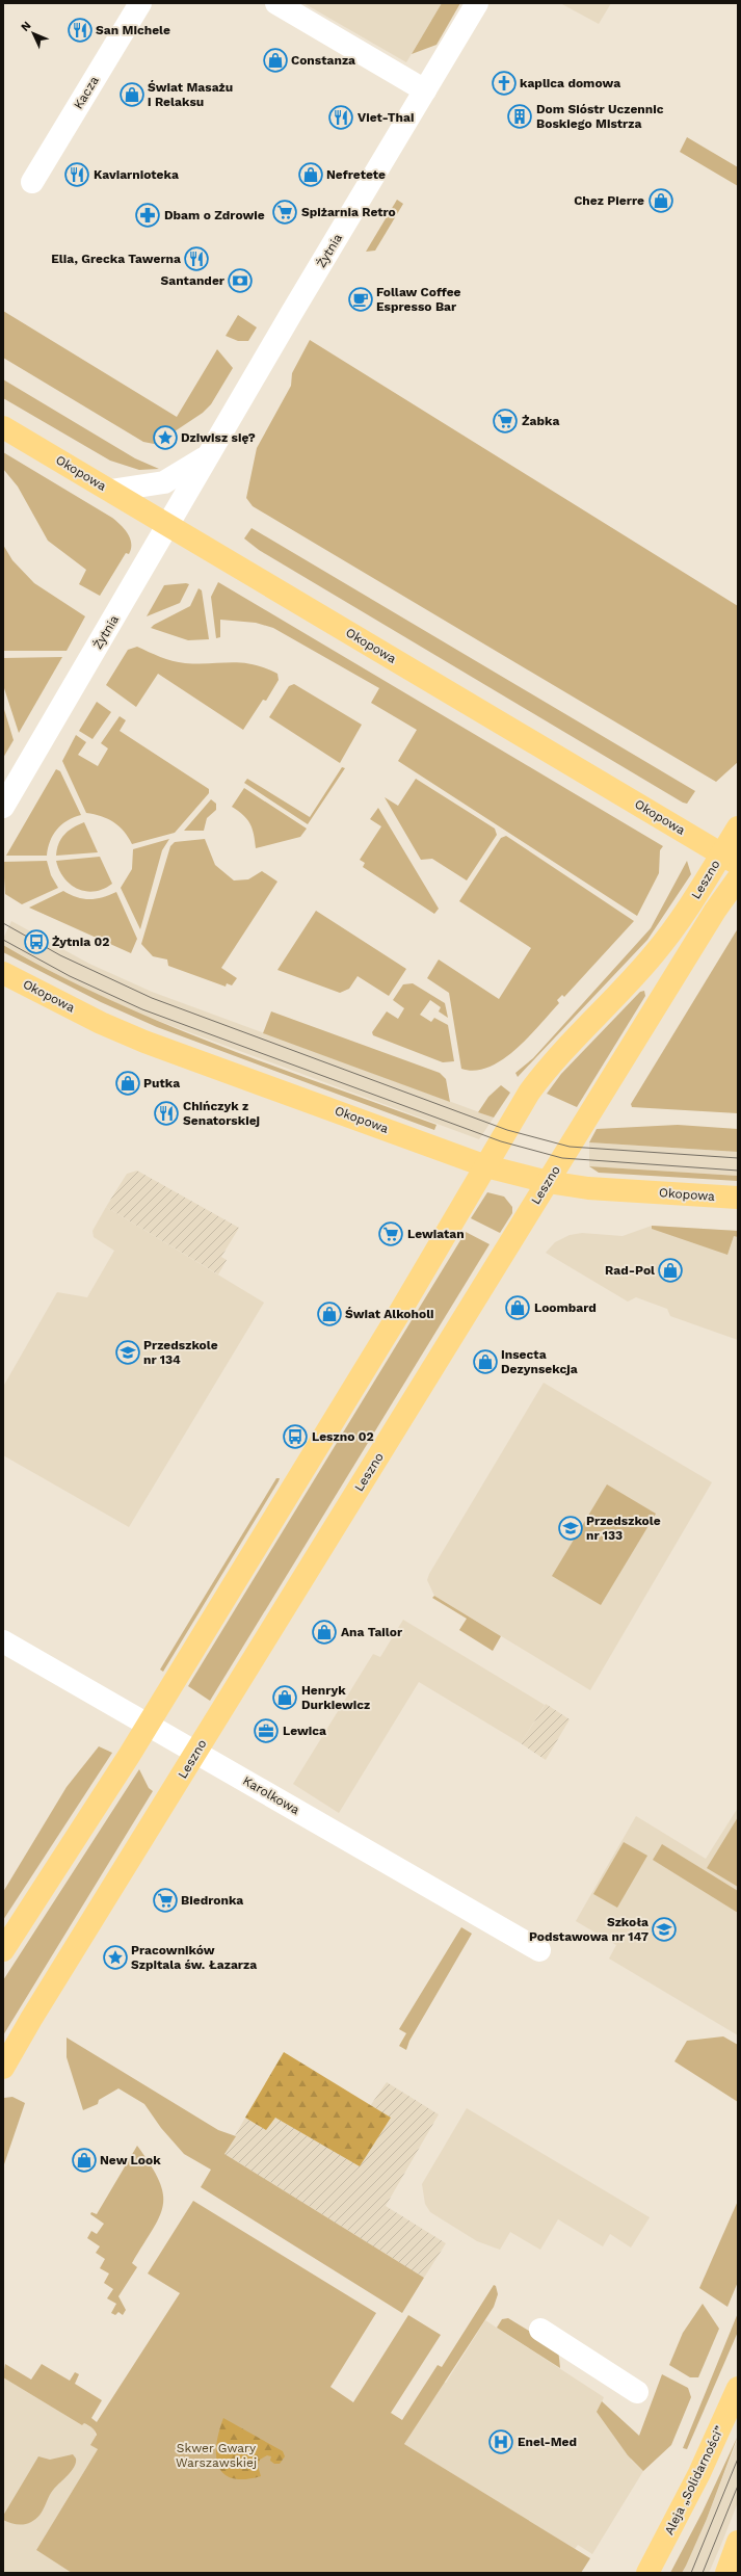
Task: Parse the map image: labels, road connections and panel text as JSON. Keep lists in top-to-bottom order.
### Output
{
  "streets": {
    "main road": ["Okopowa", "Leszno", "Aleja „Solidarności”"],
    "street": ["Kacza", "Żytnia", "Karolkowa"]
  },
  "crossings": [
    ["Żytnia", "Okopowa"],
    ["Okopowa", "Leszno"],
    ["Leszno", "Karolkowa"]
  ],
  "parks": ["Skwer Gwary Warszawskiej"],
  "places": {
    "restaurant": [
      "San Michele",
      "Viet-Thai",
      "Kaviarnioteka",
      "Elia, Grecka Tawerna",
      "Chińczyk z Senatorskiej"
    ],
    "shop": [
      "Constanza",
      "Świat Masażu i Relaksu",
      "Nefretete",
      "Chez Pierre",
      "Putka",
      "Rad-Pol",
      "Loombard",
      "Świat Alkoholi",
      "Insecta Dezynsekcja",
      "Ana Tailor",
      "Henryk Durkiewicz",
      "New Look"
    ],
    "church": ["kaplica domowa"],
    "building": ["Dom Sióstr Uczennic Boskiego Mistrza"],
    "supermarket": [
      "Spiżarnia Retro",
      "Żabka",
      "Lewiatan",
      "Biedronka"
    ],
    "pharmacy": ["Dbam o Zdrowie"],
    "bank": ["Santander"],
    "cafe": ["Follaw Coffee Espresso Bar"],
    "place": ["Dziwisz się?", "Pracowników Szpitala św. Łazarza"],
    "bus stop": ["Żytnia 02", "Leszno 02"],
    "school or university": ["Przedszkole nr 134", "Przedszkole nr 133", "Szkoła Podstawowa nr 147"],
    "office": ["Lewica"],
    "hospital": ["Enel-Med"]
  },
  "north": "top left"
}
